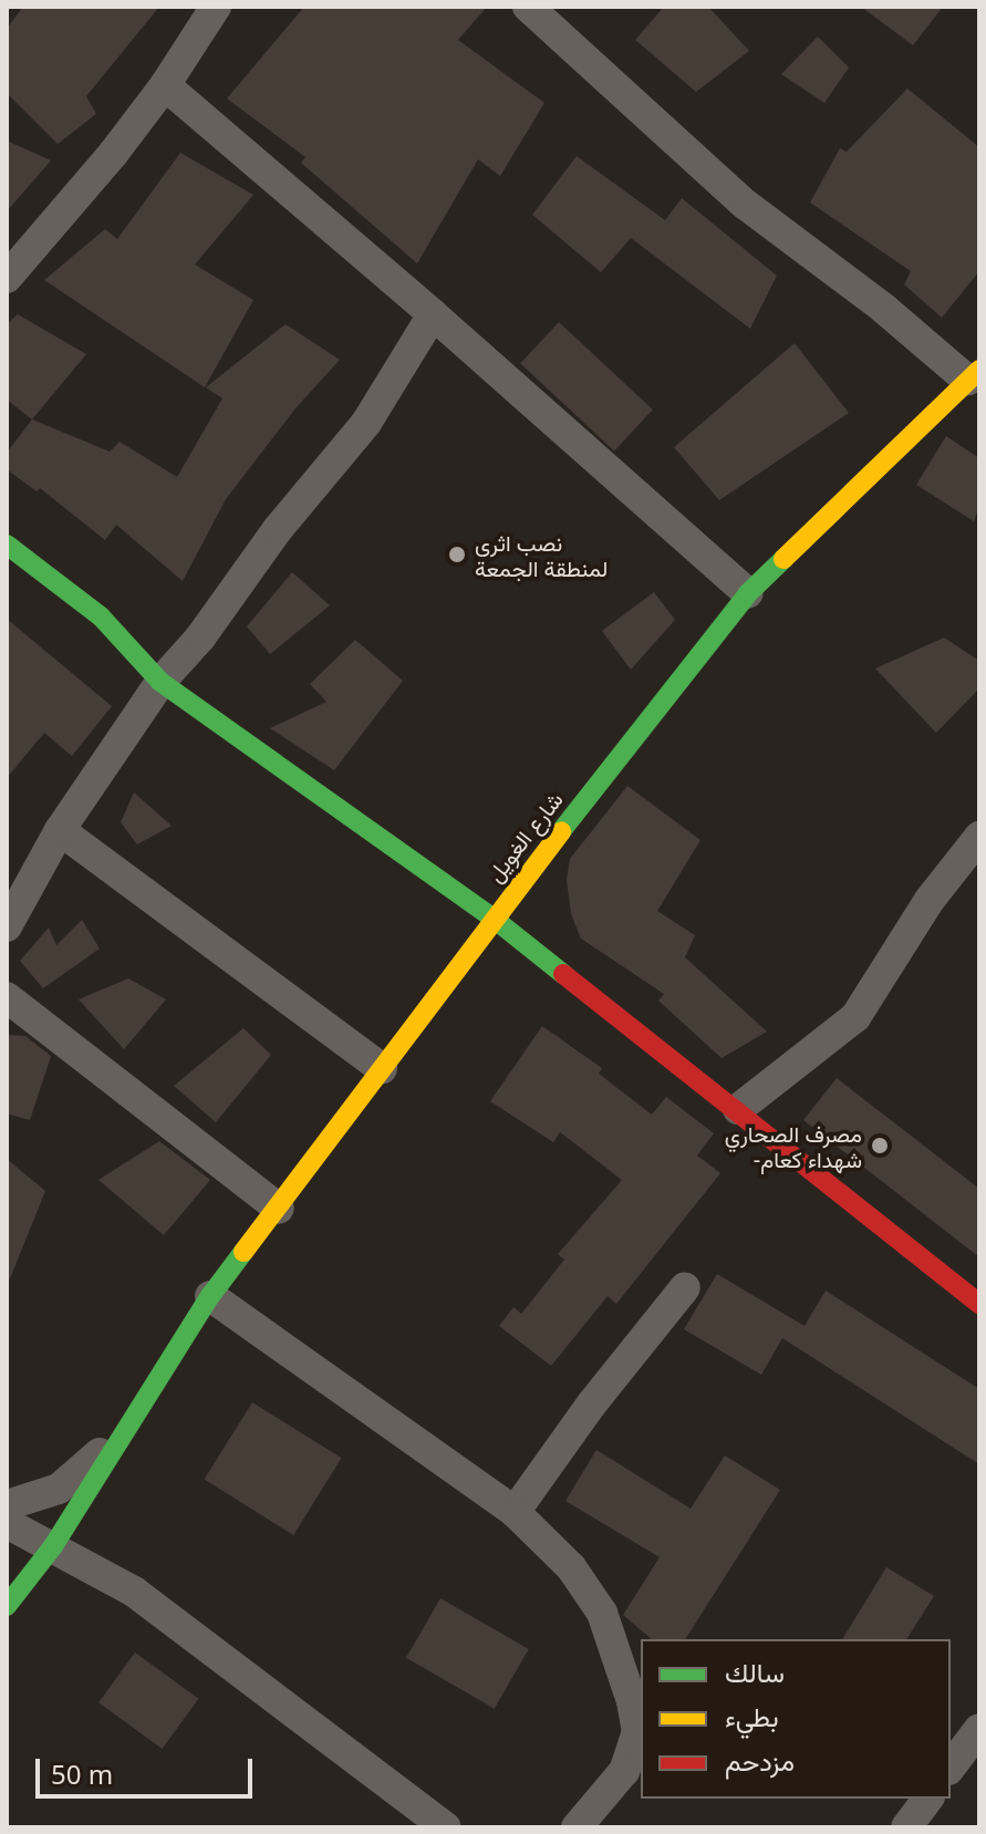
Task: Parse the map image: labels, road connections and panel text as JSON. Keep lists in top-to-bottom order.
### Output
{
  "streets": {
    "street": ["شارع الغويل"]
  },
  "places": ["نصب اثري لمنطقة الجمعة", "مصرف الصحاري -شهداء كعام"],
  "legend": ["سالك", "بطيء", "مزدحم"],
  "scale_bar": "50 m"
}
